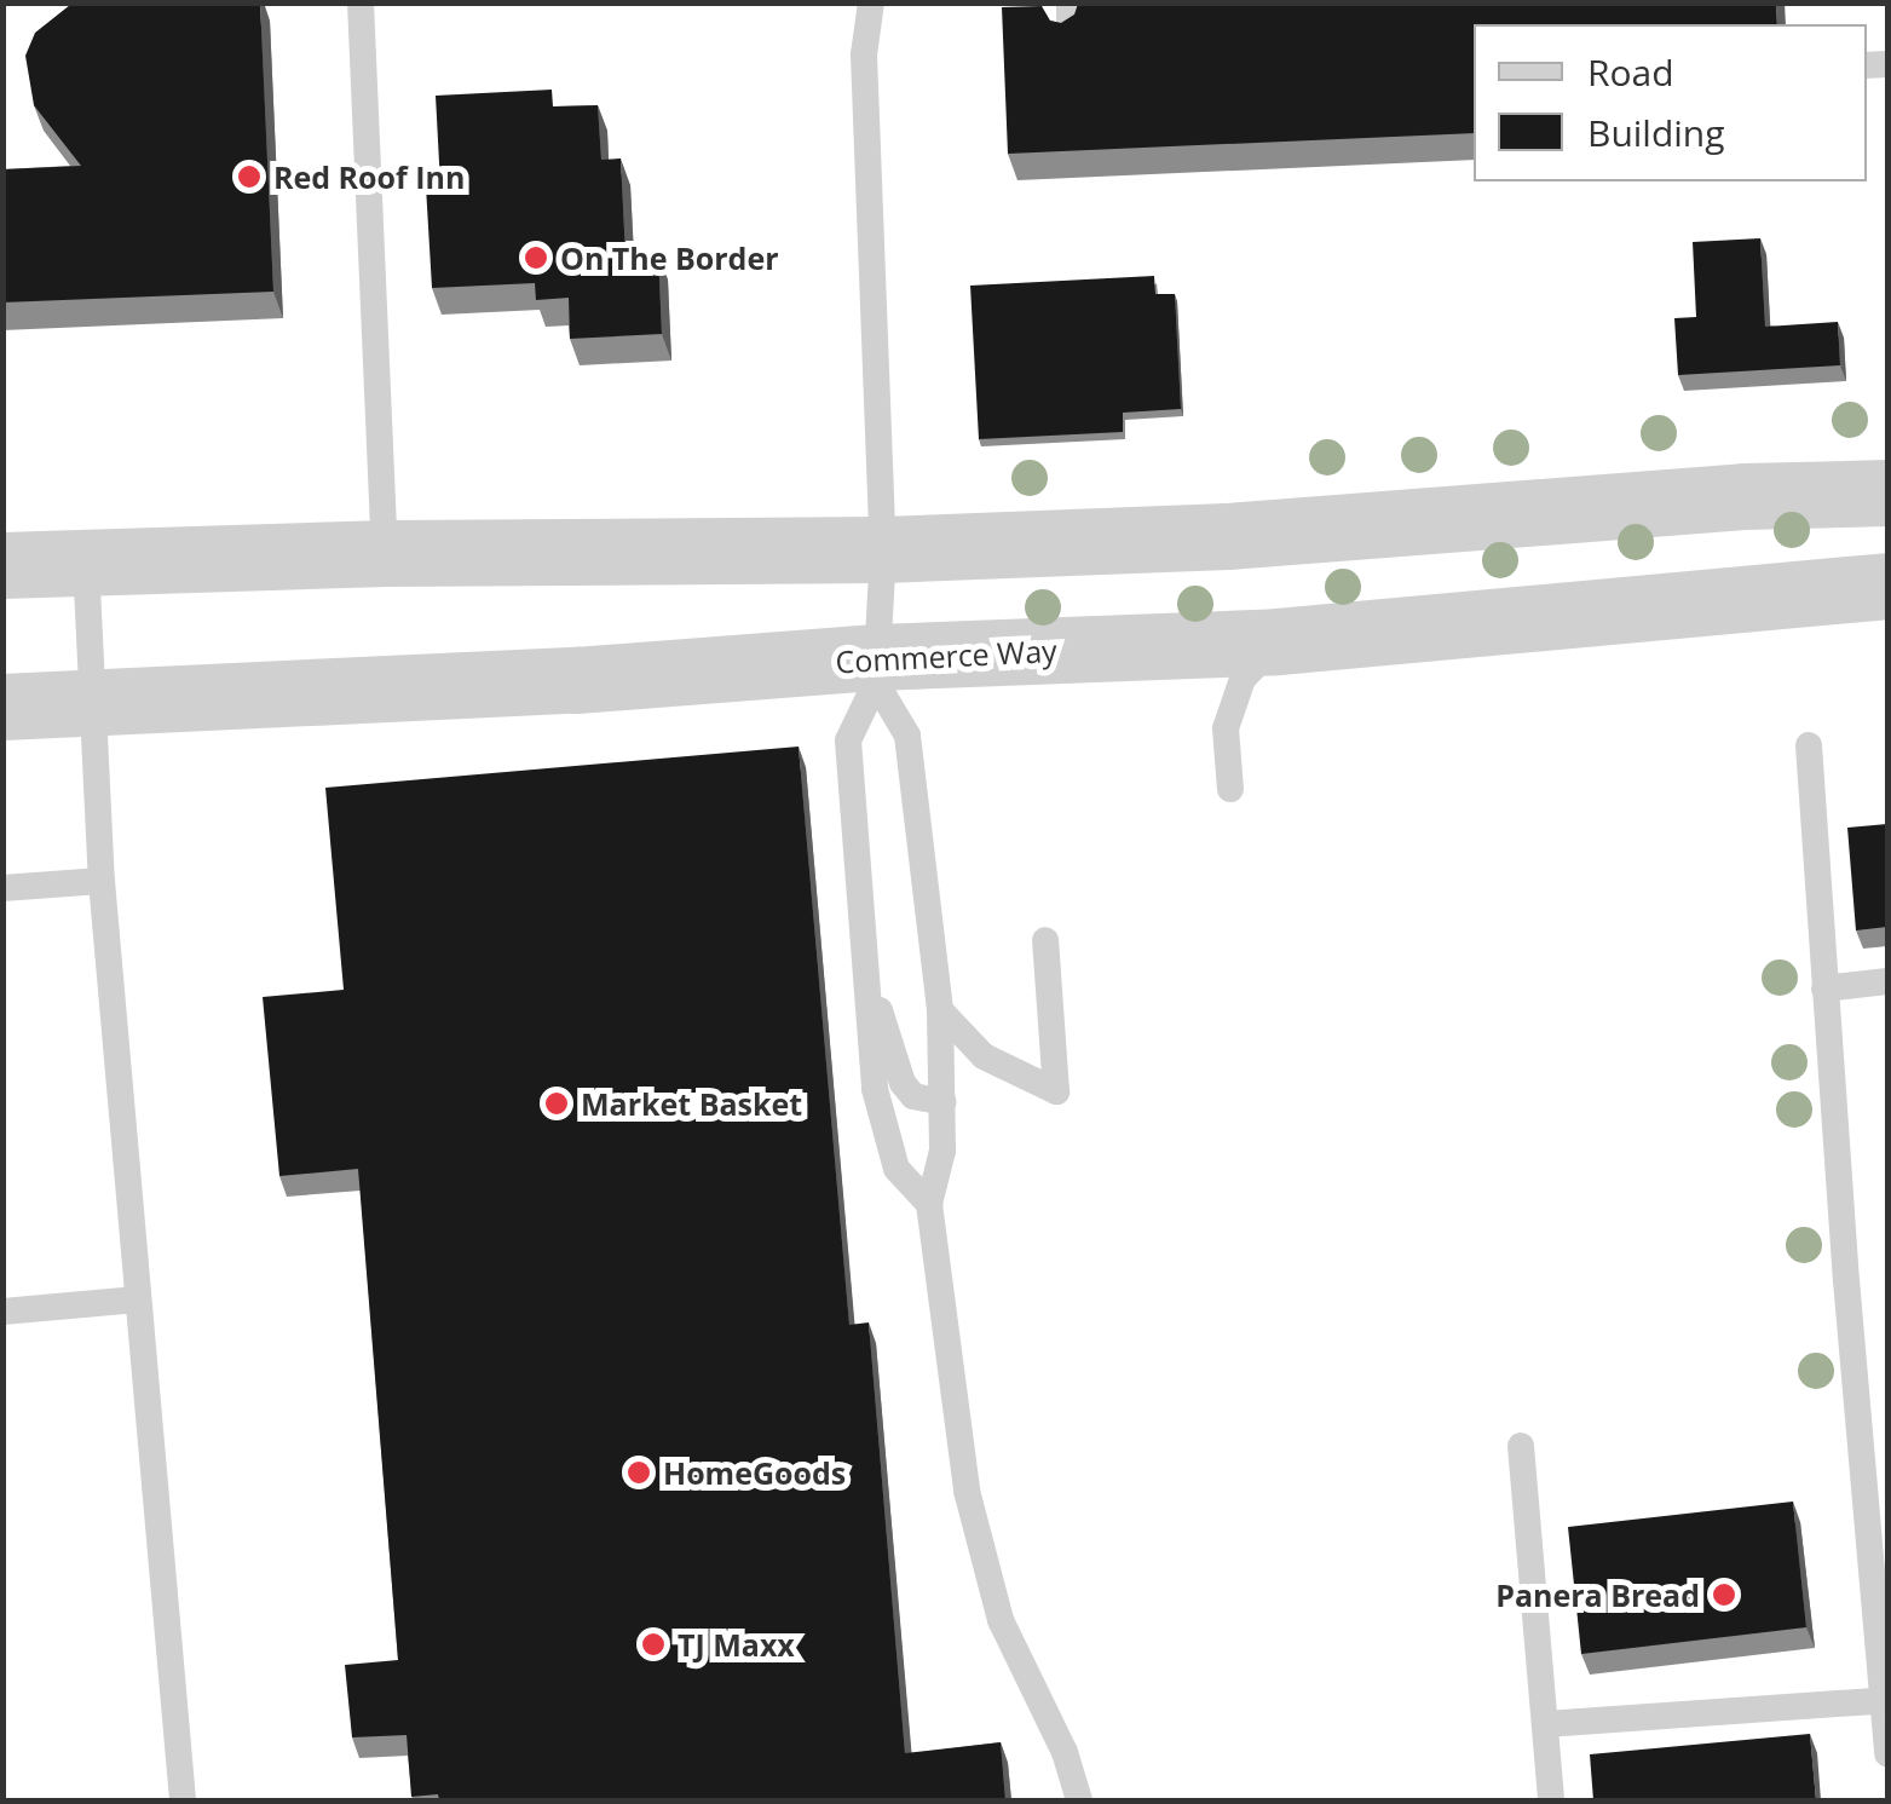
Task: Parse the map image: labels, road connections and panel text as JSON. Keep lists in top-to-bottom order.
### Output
{
  "streets": {
    "street": ["Commerce Way"]
  },
  "places": [
    "Red Roof Inn",
    "On The Border",
    "Market Basket",
    "HomeGoods",
    "Panera Bread",
    "TJ Maxx"
  ],
  "legend": ["Road", "Building"]
}
